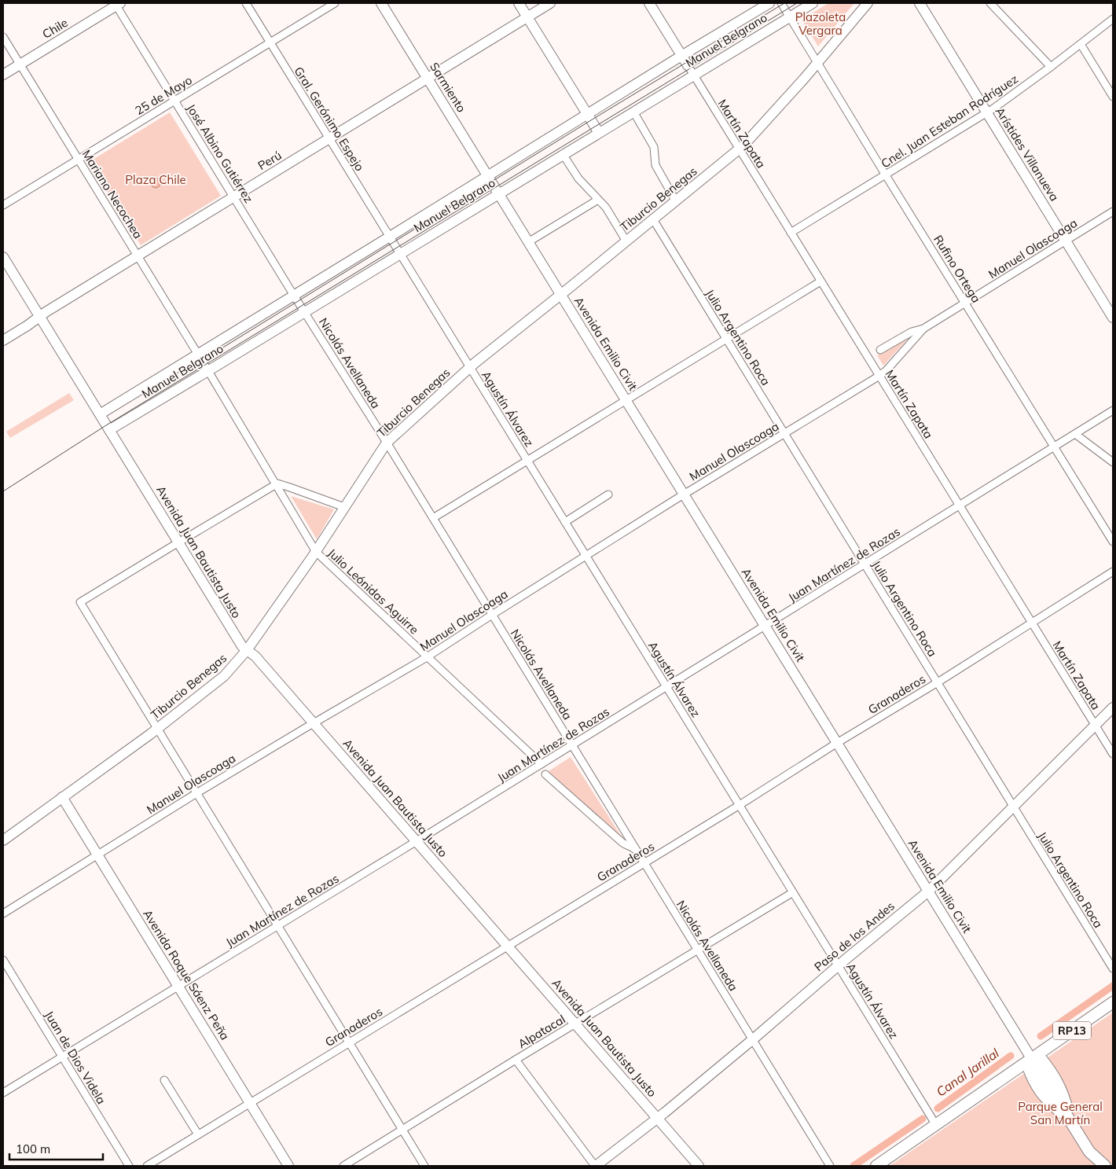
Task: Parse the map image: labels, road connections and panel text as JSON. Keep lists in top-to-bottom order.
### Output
{
  "streets": {
    "main road": ["RP13"],
    "street": [
      "Chile",
      "Manuel Belgrano",
      "Sarmiento",
      "25 de Mayo",
      "Gral. Gerónimo Espejo",
      "Cnel. Juan Esteban Rodríguez",
      "Martín Zapata",
      "José Albino Gutiérrez",
      "Arístides Villanueva",
      "Perú",
      "Mariano Necochea",
      "Tiburcio Benegas",
      "Manuel Olascoaga",
      "Rufino Ortega",
      "Julio Argentino Roca",
      "Avenida Emilio Civit",
      "Nicolás Avellaneda",
      "Agustín Álvarez",
      "Avenida Juan Bautista Justo",
      "Juan Martínez de Rozas",
      "Julio Leónidas Aguirre",
      "Granaderos",
      "Paso de los Andes",
      "Avenida Roque Sáenz Peña",
      "Alpatacal",
      "Juan de Dios Videla"
    ]
  },
  "crossings": [
    ["Chile", "José Albino Gutiérrez"],
    ["Chile", "Mariano Necochea"],
    ["Manuel Belgrano", "Sarmiento"],
    ["Manuel Belgrano", "Gral. Gerónimo Espejo"],
    ["Manuel Belgrano", "Martín Zapata"],
    ["Manuel Belgrano", "José Albino Gutiérrez"],
    ["Manuel Belgrano", "Mariano Necochea"],
    ["Manuel Belgrano", "Rufino Ortega"],
    ["Manuel Belgrano", "Avenida Emilio Civit"],
    ["Manuel Belgrano", "Nicolás Avellaneda"],
    ["Manuel Belgrano", "Agustín Álvarez"],
    ["Manuel Belgrano", "Avenida Juan Bautista Justo"],
    ["Manuel Belgrano", "Julio Leónidas Aguirre"],
    ["Sarmiento", "Perú"],
    ["Sarmiento", "Avenida Emilio Civit"],
    ["25 de Mayo", "Gral. Gerónimo Espejo"],
    ["25 de Mayo", "José Albino Gutiérrez"],
    ["25 de Mayo", "Mariano Necochea"],
    ["Gral. Gerónimo Espejo", "Perú"],
    ["Gral. Gerónimo Espejo", "Agustín Álvarez"],
    ["Cnel. Juan Esteban Rodríguez", "Martín Zapata"],
    ["Cnel. Juan Esteban Rodríguez", "Arístides Villanueva"],
    ["Cnel. Juan Esteban Rodríguez", "Rufino Ortega"],
    ["Martín Zapata", "Tiburcio Benegas"],
    ["Martín Zapata", "Manuel Olascoaga"],
    ["Martín Zapata", "Juan Martínez de Rozas"],
    ["Martín Zapata", "Granaderos"],
    ["Martín Zapata", "Paso de los Andes"],
    ["José Albino Gutiérrez", "Perú"],
    ["José Albino Gutiérrez", "Nicolás Avellaneda"],
    ["Arístides Villanueva", "Manuel Olascoaga"],
    ["Perú", "Mariano Necochea"],
    ["Perú", "Avenida Juan Bautista Justo"],
    ["Mariano Necochea", "Julio Leónidas Aguirre"],
    ["Tiburcio Benegas", "Rufino Ortega"],
    ["Tiburcio Benegas", "Julio Argentino Roca"],
    ["Tiburcio Benegas", "Avenida Emilio Civit"],
    ["Tiburcio Benegas", "Nicolás Avellaneda"],
    ["Tiburcio Benegas", "Agustín Álvarez"],
    ["Tiburcio Benegas", "Avenida Juan Bautista Justo"],
    ["Tiburcio Benegas", "Julio Leónidas Aguirre"],
    ["Tiburcio Benegas", "Avenida Roque Sáenz Peña"],
    ["Manuel Olascoaga", "Rufino Ortega"],
    ["Manuel Olascoaga", "Julio Argentino Roca"],
    ["Manuel Olascoaga", "Avenida Emilio Civit"],
    ["Manuel Olascoaga", "Nicolás Avellaneda"],
    ["Manuel Olascoaga", "Agustín Álvarez"],
    ["Manuel Olascoaga", "Avenida Juan Bautista Justo"],
    ["Manuel Olascoaga", "Julio Leónidas Aguirre"],
    ["Manuel Olascoaga", "Avenida Roque Sáenz Peña"],
    ["Rufino Ortega", "Juan Martínez de Rozas"],
    ["Julio Argentino Roca", "Juan Martínez de Rozas"],
    ["Julio Argentino Roca", "Granaderos"],
    ["Julio Argentino Roca", "Paso de los Andes"],
    ["Avenida Emilio Civit", "Juan Martínez de Rozas"],
    ["Avenida Emilio Civit", "Granaderos"],
    ["Avenida Emilio Civit", "Paso de los Andes"],
    ["Avenida Emilio Civit", "RP13"],
    ["Nicolás Avellaneda", "Juan Martínez de Rozas"],
    ["Nicolás Avellaneda", "Granaderos"],
    ["Nicolás Avellaneda", "Paso de los Andes"],
    ["Nicolás Avellaneda", "Alpatacal"],
    ["Agustín Álvarez", "Juan Martínez de Rozas"],
    ["Agustín Álvarez", "Granaderos"],
    ["Agustín Álvarez", "Paso de los Andes"],
    ["Agustín Álvarez", "RP13"],
    ["Agustín Álvarez", "Alpatacal"],
    ["Avenida Juan Bautista Justo", "Juan Martínez de Rozas"],
    ["Avenida Juan Bautista Justo", "Granaderos"],
    ["Avenida Juan Bautista Justo", "Paso de los Andes"],
    ["Avenida Juan Bautista Justo", "Alpatacal"],
    ["Juan Martínez de Rozas", "Julio Leónidas Aguirre"],
    ["Juan Martínez de Rozas", "Avenida Roque Sáenz Peña"],
    ["Juan Martínez de Rozas", "Juan de Dios Videla"],
    ["Granaderos", "Avenida Roque Sáenz Peña"]
  ],
  "water": ["Canal Jarillal"],
  "parks": ["Plazoleta Vergara", "Plaza Chile", "Parque General San Martín"],
  "scale_bar": "100 m"
}
